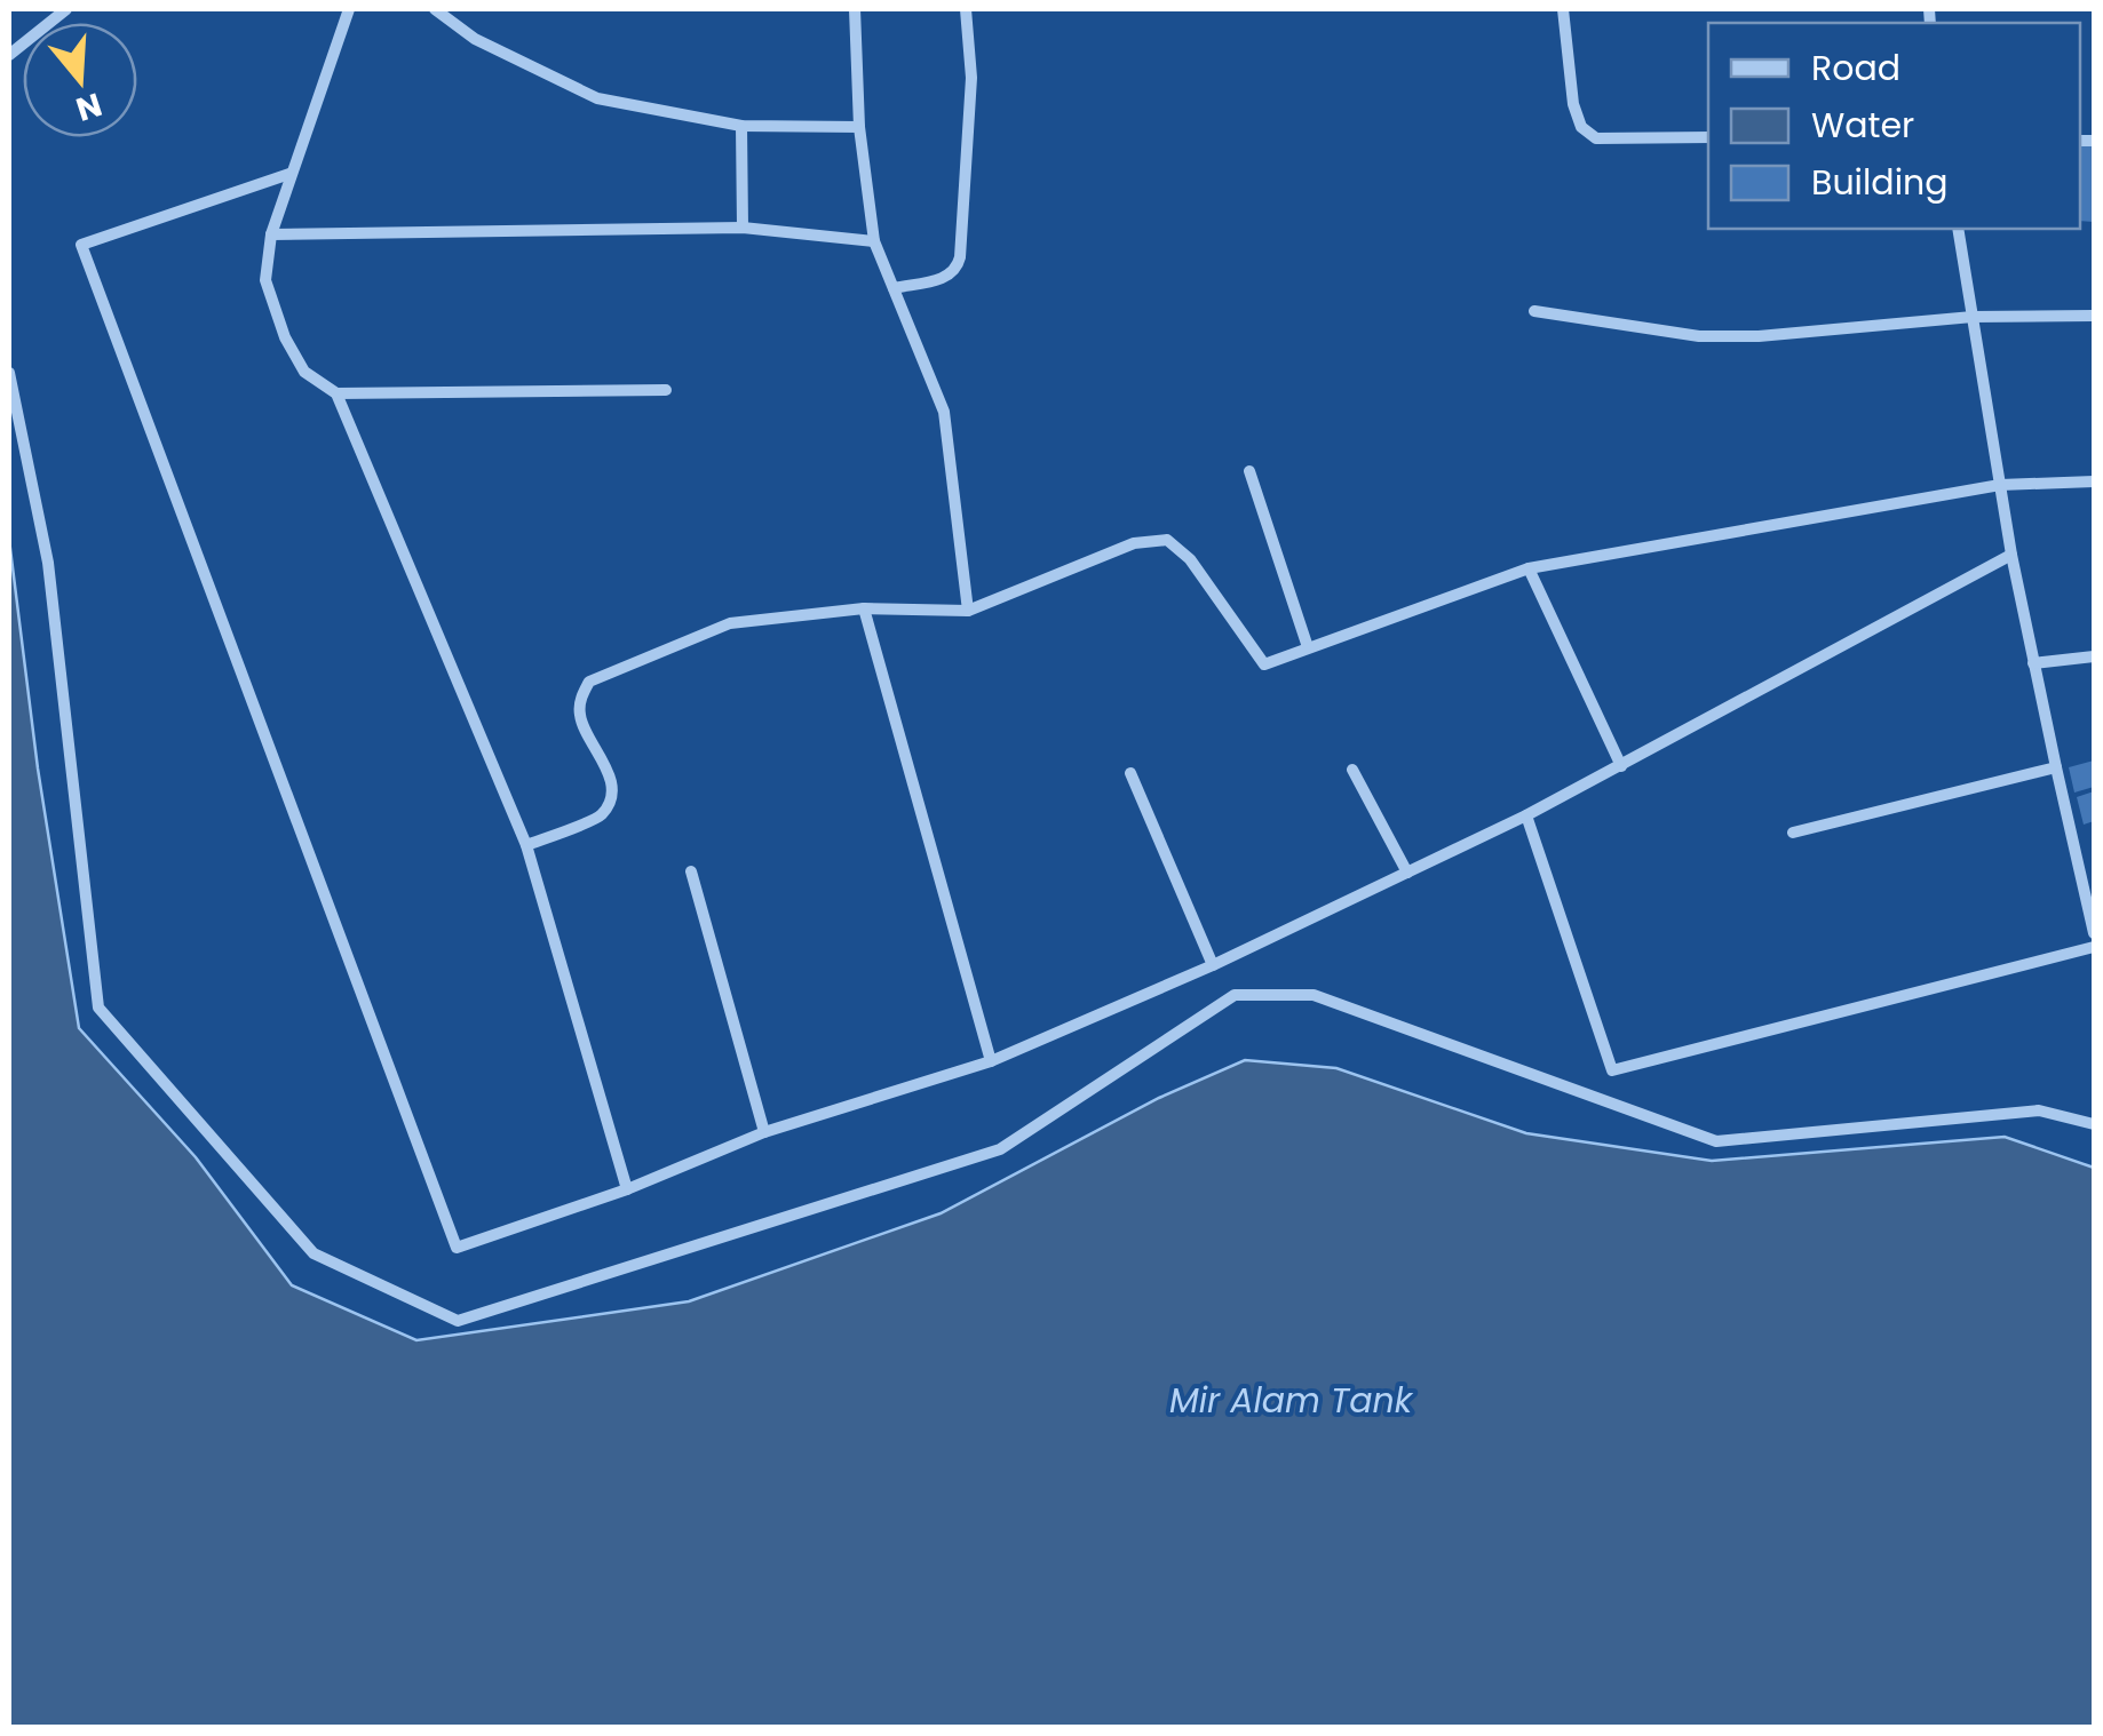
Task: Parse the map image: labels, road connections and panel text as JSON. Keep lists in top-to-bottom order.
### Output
{
  "water": ["Mir Alam Tank"],
  "legend": ["Road", "Water", "Building"],
  "north": "bottom"
}
